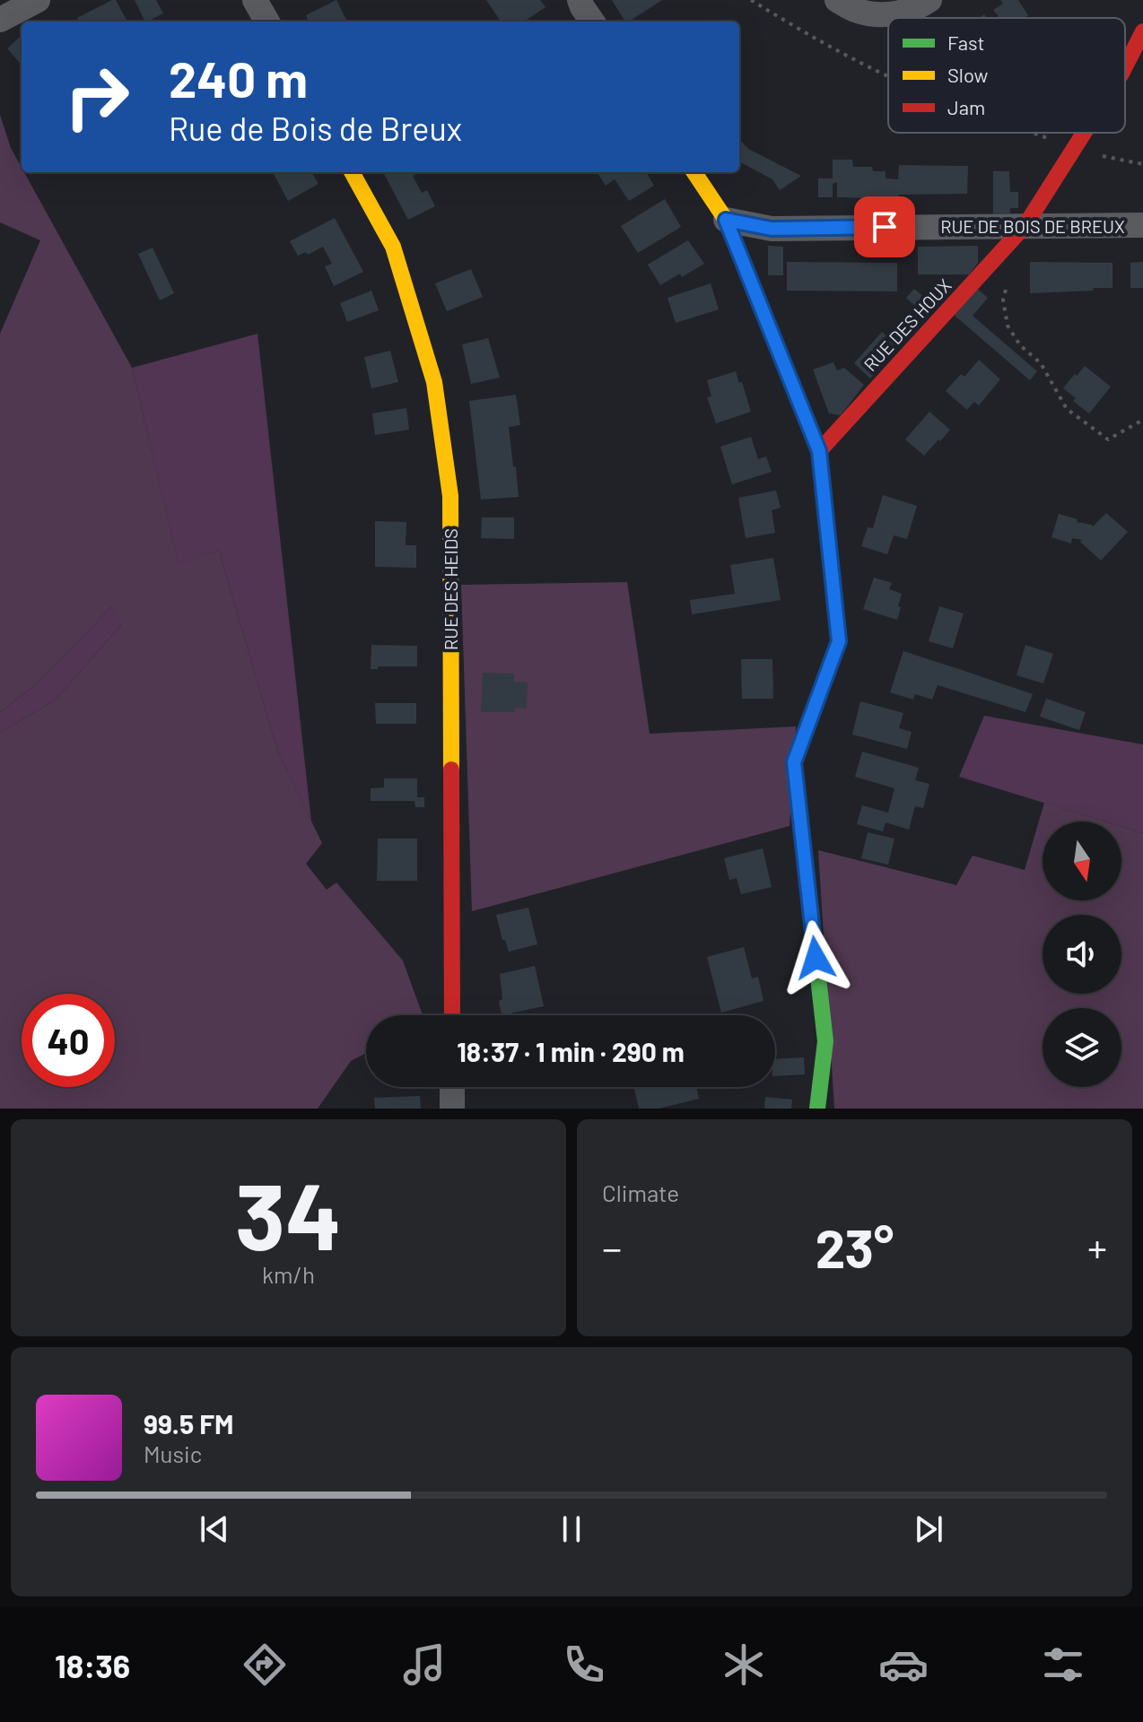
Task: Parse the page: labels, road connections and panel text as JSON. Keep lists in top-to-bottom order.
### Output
{
  "streets": {
    "street": ["RUE DE BOIS DE BREUX", "RUE DES HOUX", "RUE DES HEIDS"]
  },
  "crossings": [
    ["RUE DE BOIS DE BREUX", "RUE DES HOUX"]
  ],
  "legend": ["Fast", "Slow", "Jam"],
  "north": "bottom",
  "page": {
    "turn": ["240 m", "Rue de Bois de Breux"],
    "limit": "40",
    "trip": "18:37 · 1 min · 290 m",
    "tile": [
      ["34", "km/h"],
      "Climate"
    ],
    "heat": ["−", "23°", "+"],
    "song": ["99.5 FM", "Music"],
    "tabs": "18:36"
  }
}
